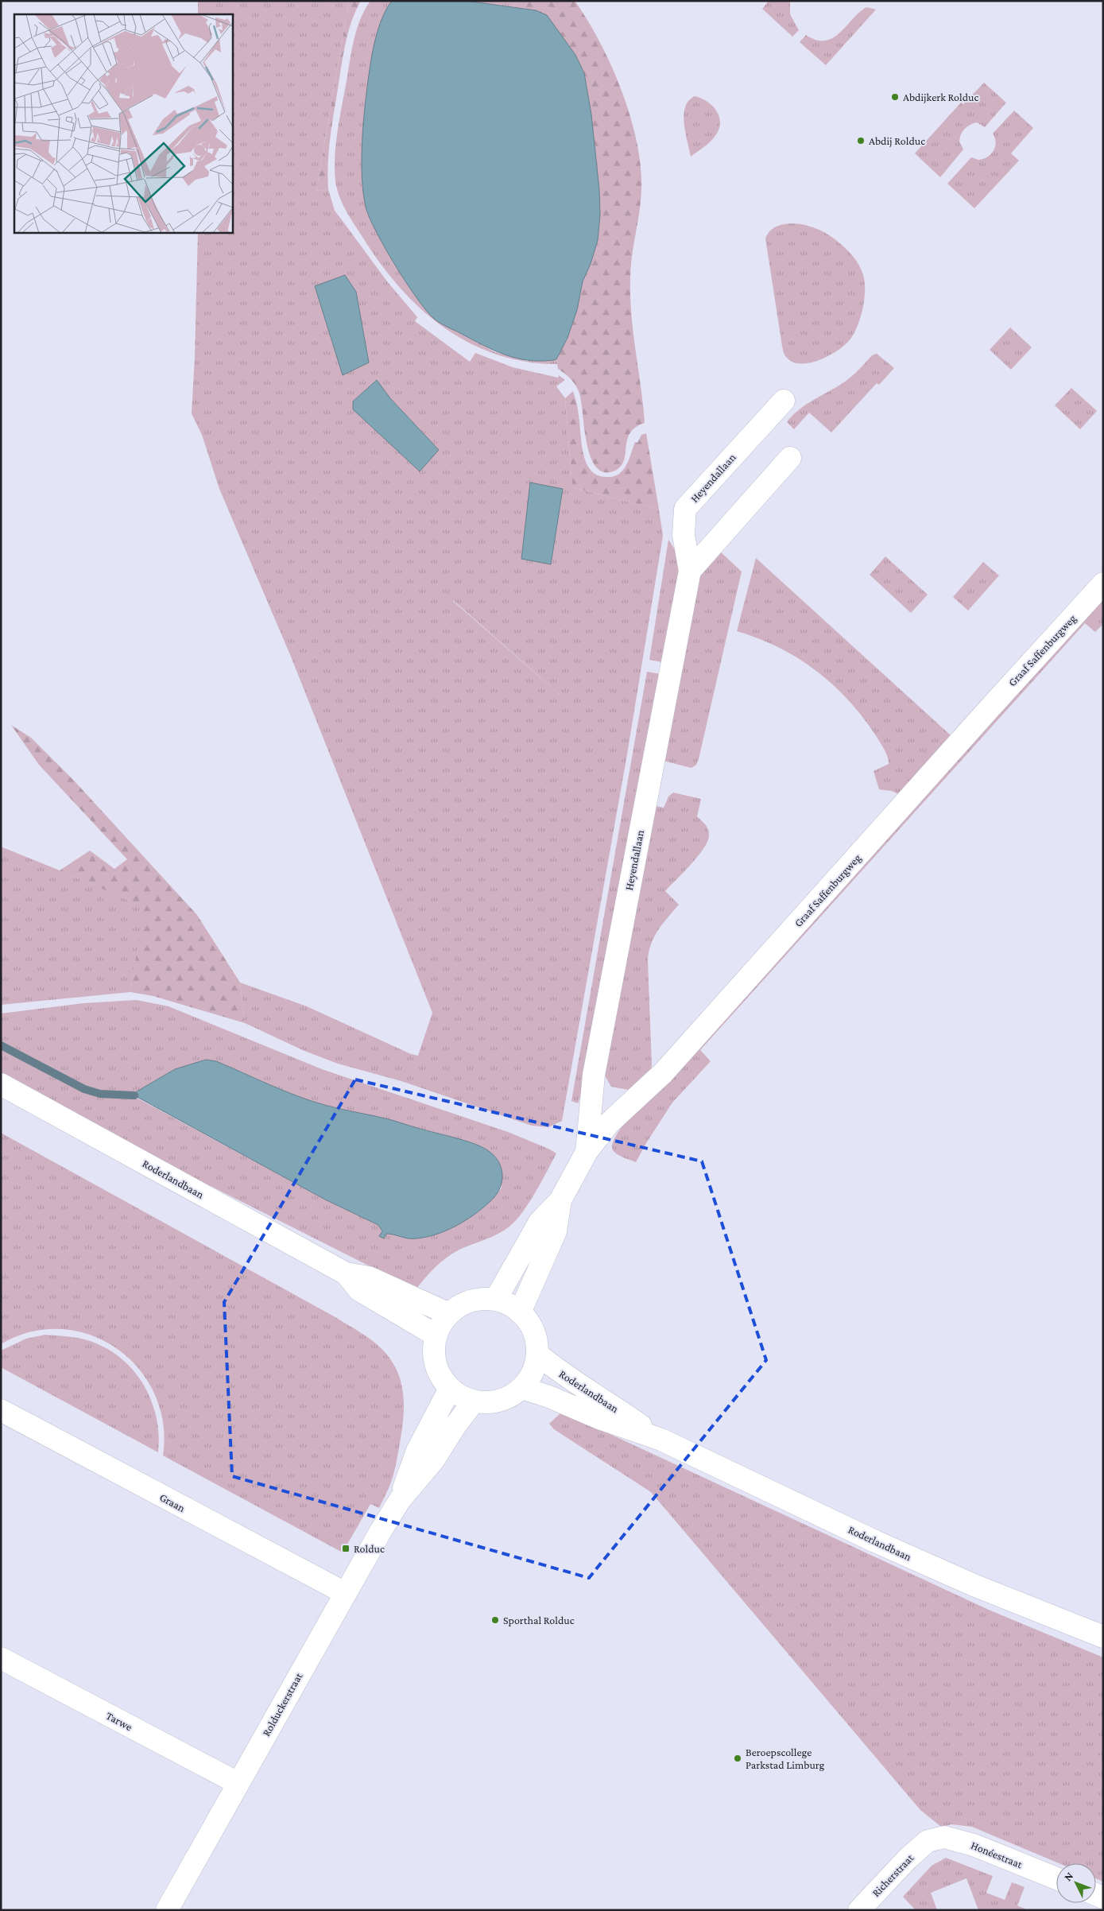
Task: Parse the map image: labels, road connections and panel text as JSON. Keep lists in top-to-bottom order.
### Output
{
  "streets": {
    "street": [
      "Heyendallaan",
      "Graaf Saffenburgweg",
      "Roderlandbaan",
      "Graan",
      "Rolduckerstraat",
      "Tarwe",
      "Honéestraat",
      "Richerstraat"
    ]
  },
  "crossings": [
    ["Heyendallaan", "Graaf Saffenburgweg"],
    ["Graaf Saffenburgweg", "Roderlandbaan"],
    ["Graaf Saffenburgweg", "Rolduckerstraat"],
    ["Roderlandbaan", "Rolduckerstraat"],
    ["Graan", "Rolduckerstraat"],
    ["Rolduckerstraat", "Tarwe"],
    ["Honéestraat", "Richerstraat"]
  ],
  "places": {
    "other": [
      "Abdijkerk Rolduc",
      "Abdij Rolduc",
      "Sporthal Rolduc",
      "Beroepscollege Parkstad Limburg"
    ],
    "transit": ["Rolduc"]
  },
  "north": "top left"
}
